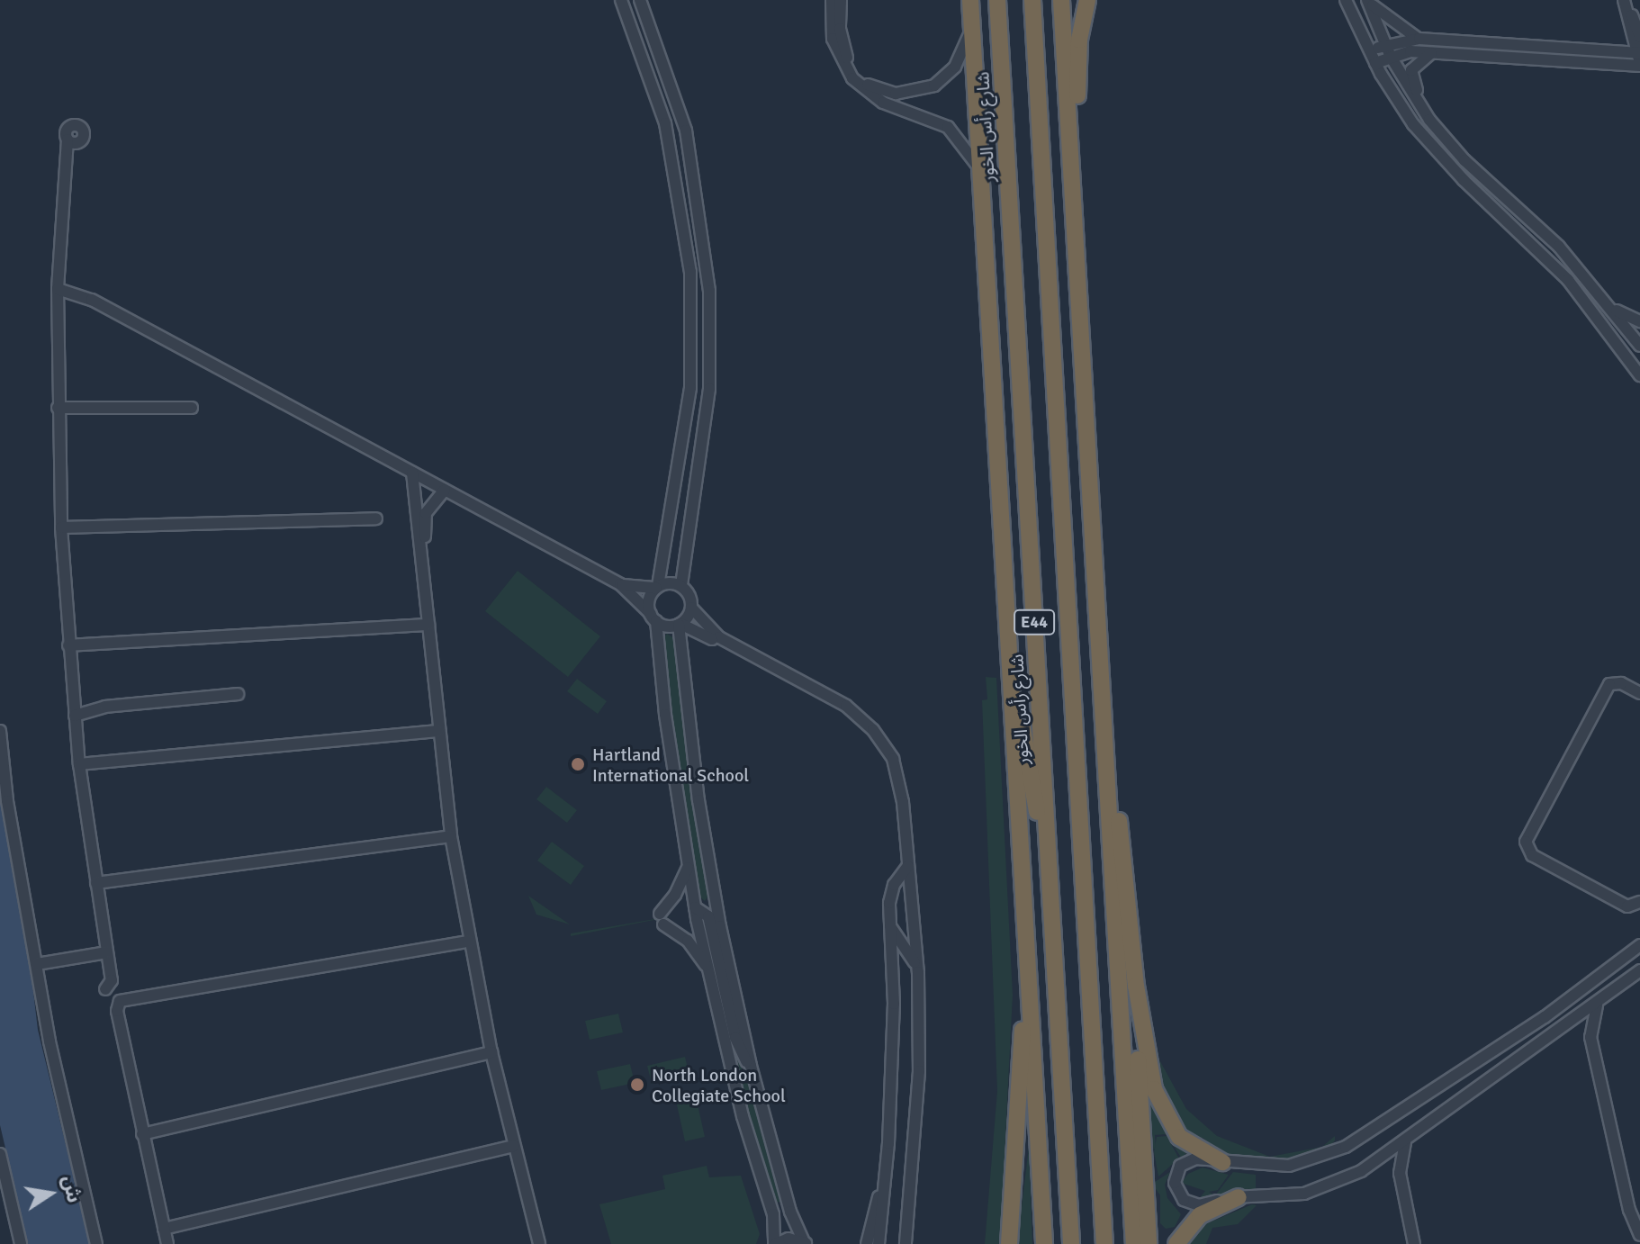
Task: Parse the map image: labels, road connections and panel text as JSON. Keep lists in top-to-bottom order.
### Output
{
  "streets": {
    "highway": ["شارع رأس الخور", "E44"]
  },
  "places": ["Hartland International School", "North London Collegiate School"],
  "north": "right"
}
